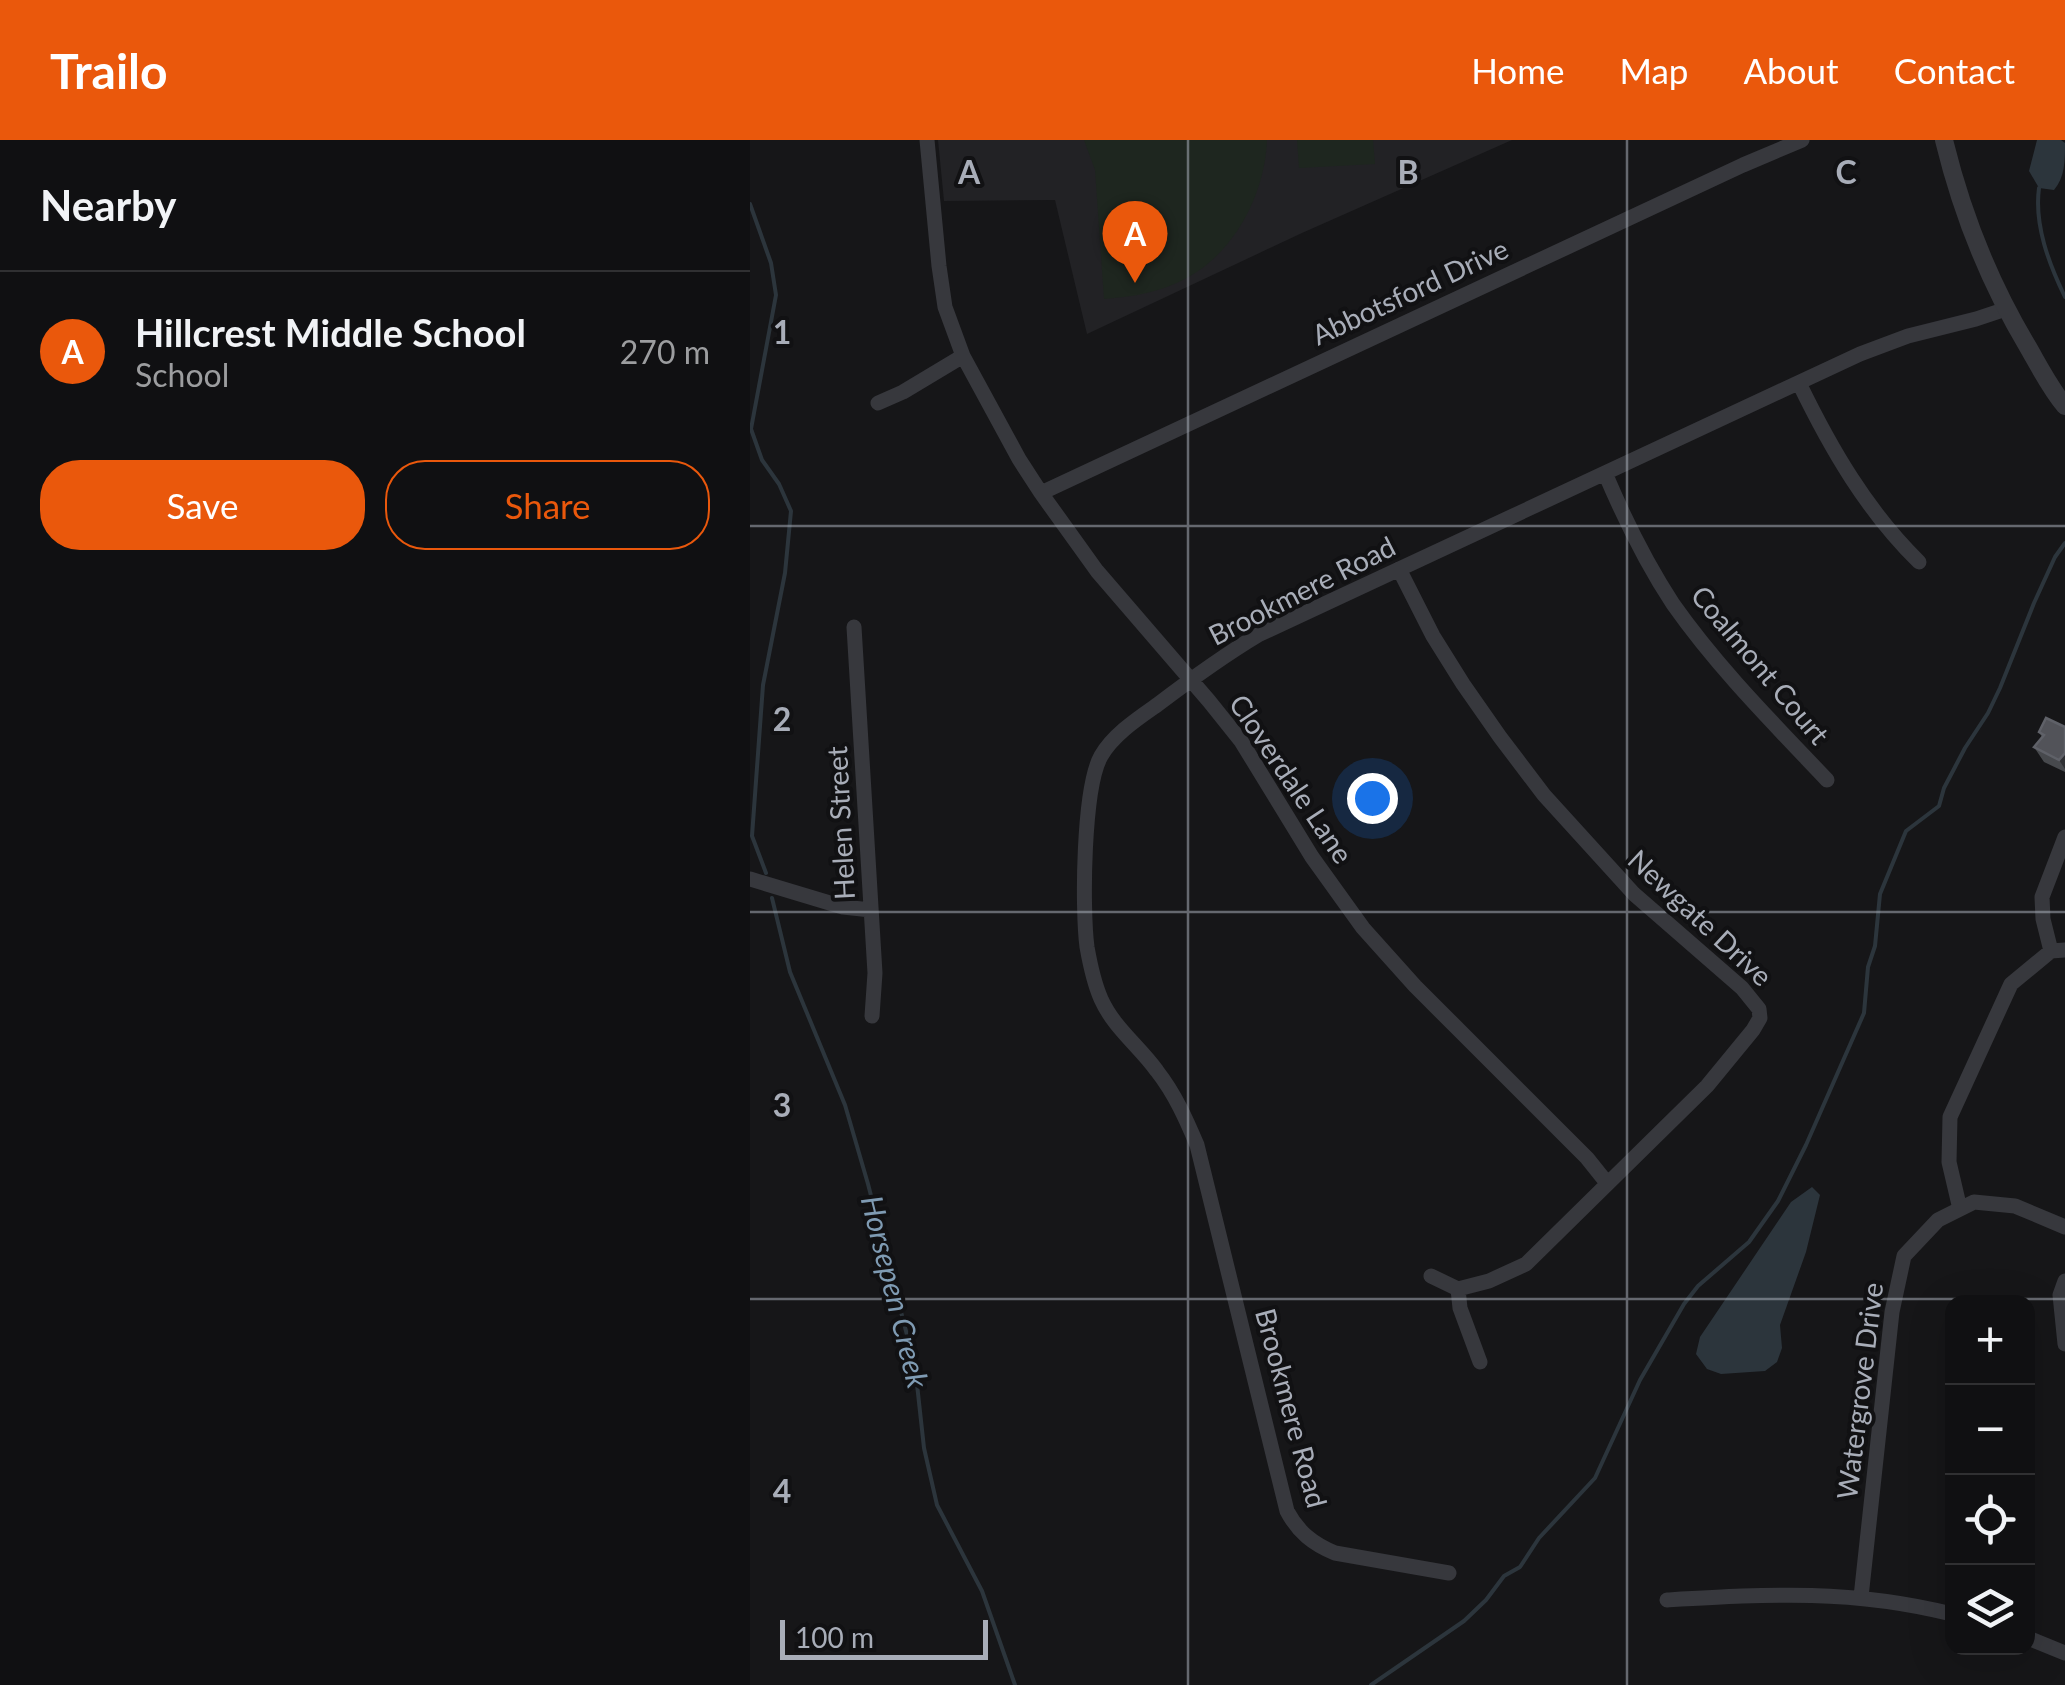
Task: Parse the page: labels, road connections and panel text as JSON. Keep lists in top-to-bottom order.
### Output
{
  "streets": {
    "street": [
      "Abbotsford Drive",
      "Brookmere Road",
      "Coalmont Court",
      "Cloverdale Lane",
      "Helen Street",
      "Newgate Drive",
      "Watergrove Drive"
    ]
  },
  "crossings": [
    ["Abbotsford Drive", "Cloverdale Lane"],
    ["Brookmere Road", "Coalmont Court"],
    ["Brookmere Road", "Cloverdale Lane"],
    ["Brookmere Road", "Newgate Drive"],
    ["Cloverdale Lane", "Newgate Drive"]
  ],
  "water": ["Horsepen Creek"],
  "scale_bar": "100 m",
  "page": {
    "header": "Trailo",
    "nav": [
      "Home",
      "Map",
      "About",
      "Contact"
    ],
    "heading": "Nearby",
    "pins": "A",
    "list": [
      {
        "mark": "A",
        "name": "Hillcrest Middle School",
        "note": "School",
        "value": "270 m"
      }
    ],
    "buttons": ["Save", "Share"],
    "map_buttons": ["+", "−"],
    "scale": "100 m"
  },
  "grid": {
    "columns": ["A", "B", "C"],
    "rows": [
      "1",
      "2",
      "3",
      "4"
    ]
  }
}
